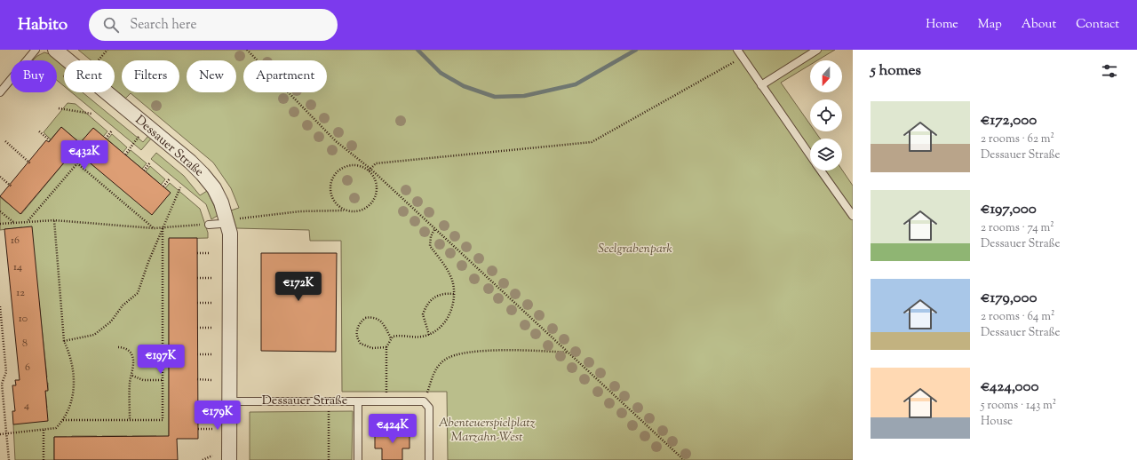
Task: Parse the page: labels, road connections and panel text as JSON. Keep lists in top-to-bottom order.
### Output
{
  "streets": {
    "street": ["Dessauer Straße"]
  },
  "parks": ["Seelgrabenpark", "Abenteuerspielplatz Marzahn-West"],
  "house_numbers": [
    "16",
    "14",
    "12",
    "10",
    "8",
    "6",
    "4"
  ],
  "north": "bottom",
  "page": {
    "header": "Habito",
    "search": "Search here",
    "nav": [
      "Home",
      "Map",
      "About",
      "Contact"
    ],
    "heading": "5 homes",
    "chip": [
      "Buy",
      "Rent",
      "Filters",
      "New",
      "Apartment"
    ],
    "list": [
      {
        "name": "€172,000",
        "note": "2 rooms · 62 m² · Dessauer Straße"
      },
      {
        "name": "€197,000",
        "note": "2 rooms · 74 m² · Dessauer Straße"
      },
      {
        "name": "€179,000",
        "note": "2 rooms · 64 m² · Dessauer Straße"
      },
      {
        "name": "€424,000",
        "note": "5 rooms · 143 m² · House"
      }
    ],
    "price": [
      "€432K",
      "€172K",
      "€197K",
      "€179K",
      "€424K"
    ]
  }
}
